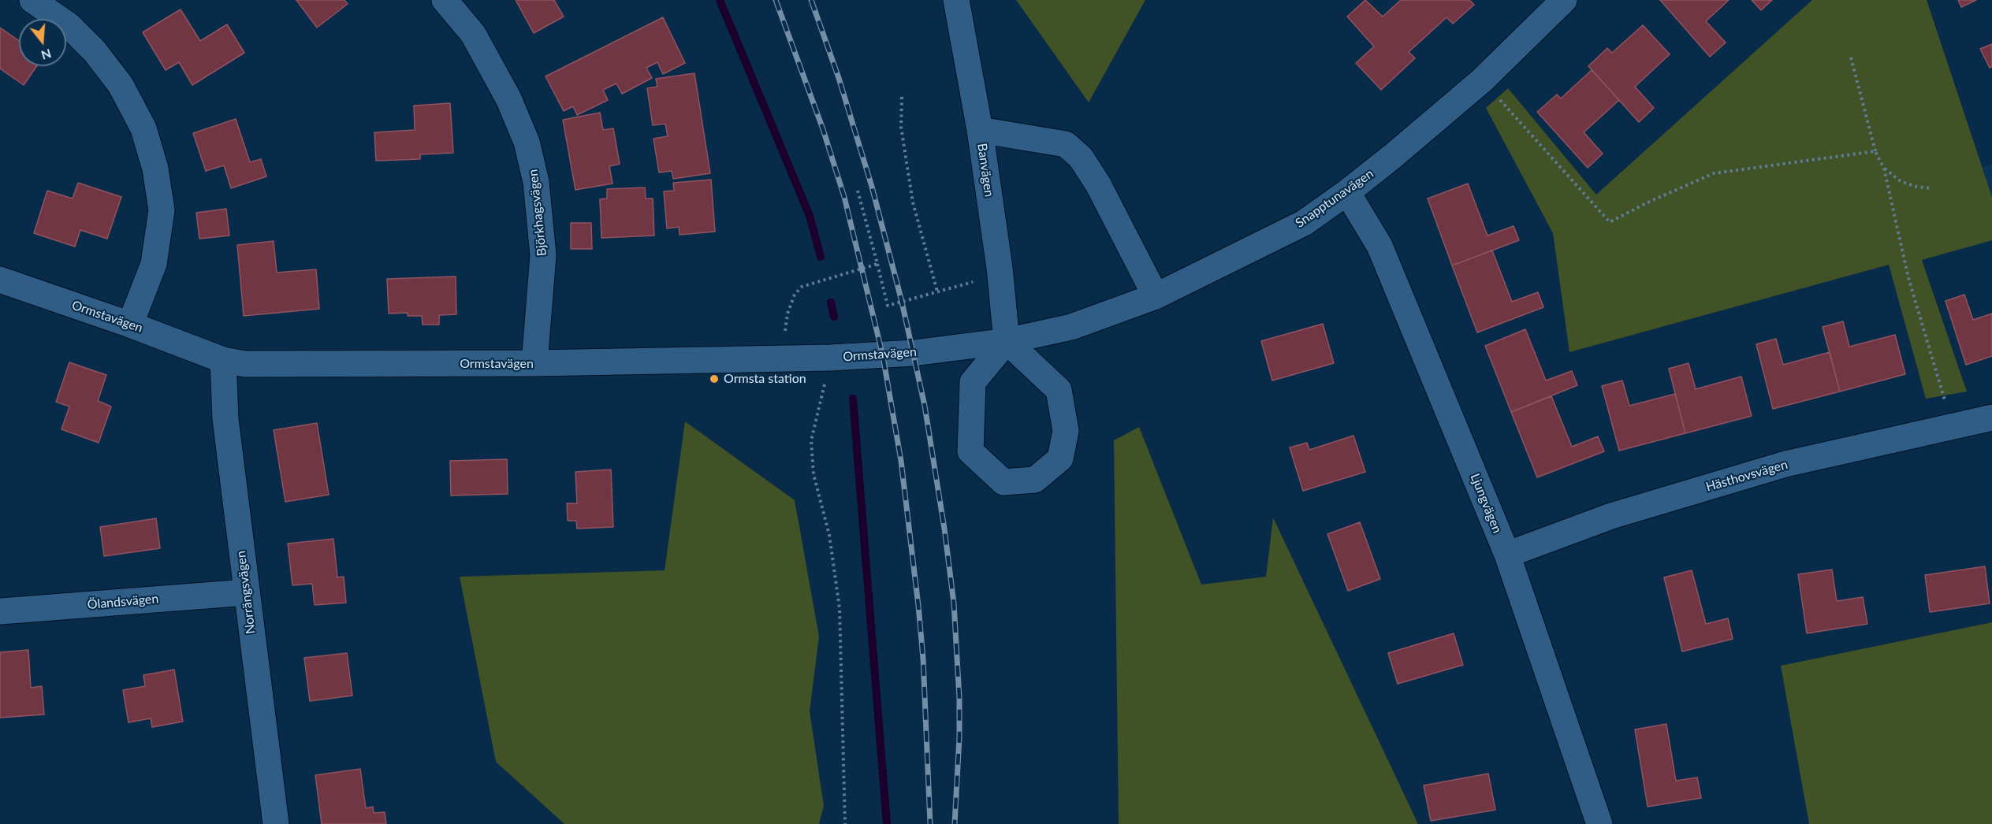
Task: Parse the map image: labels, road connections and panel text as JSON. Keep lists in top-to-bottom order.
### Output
{
  "streets": {
    "street": [
      "Banvägen",
      "Snapptunavägen",
      "Björkhagsvägen",
      "Ormstavägen",
      "Hästhovsvägen",
      "Ljungvägen",
      "Norrängsvägen",
      "Ölandsvägen"
    ]
  },
  "crossings": [
    ["Banvägen", "Snapptunavägen"],
    ["Banvägen", "Ormstavägen"],
    ["Snapptunavägen", "Ormstavägen"],
    ["Snapptunavägen", "Ljungvägen"],
    ["Björkhagsvägen", "Ormstavägen"],
    ["Ormstavägen", "Norrängsvägen"],
    ["Hästhovsvägen", "Ljungvägen"],
    ["Norrängsvägen", "Ölandsvägen"]
  ],
  "places": ["Ormsta station"],
  "north": "bottom"
}
